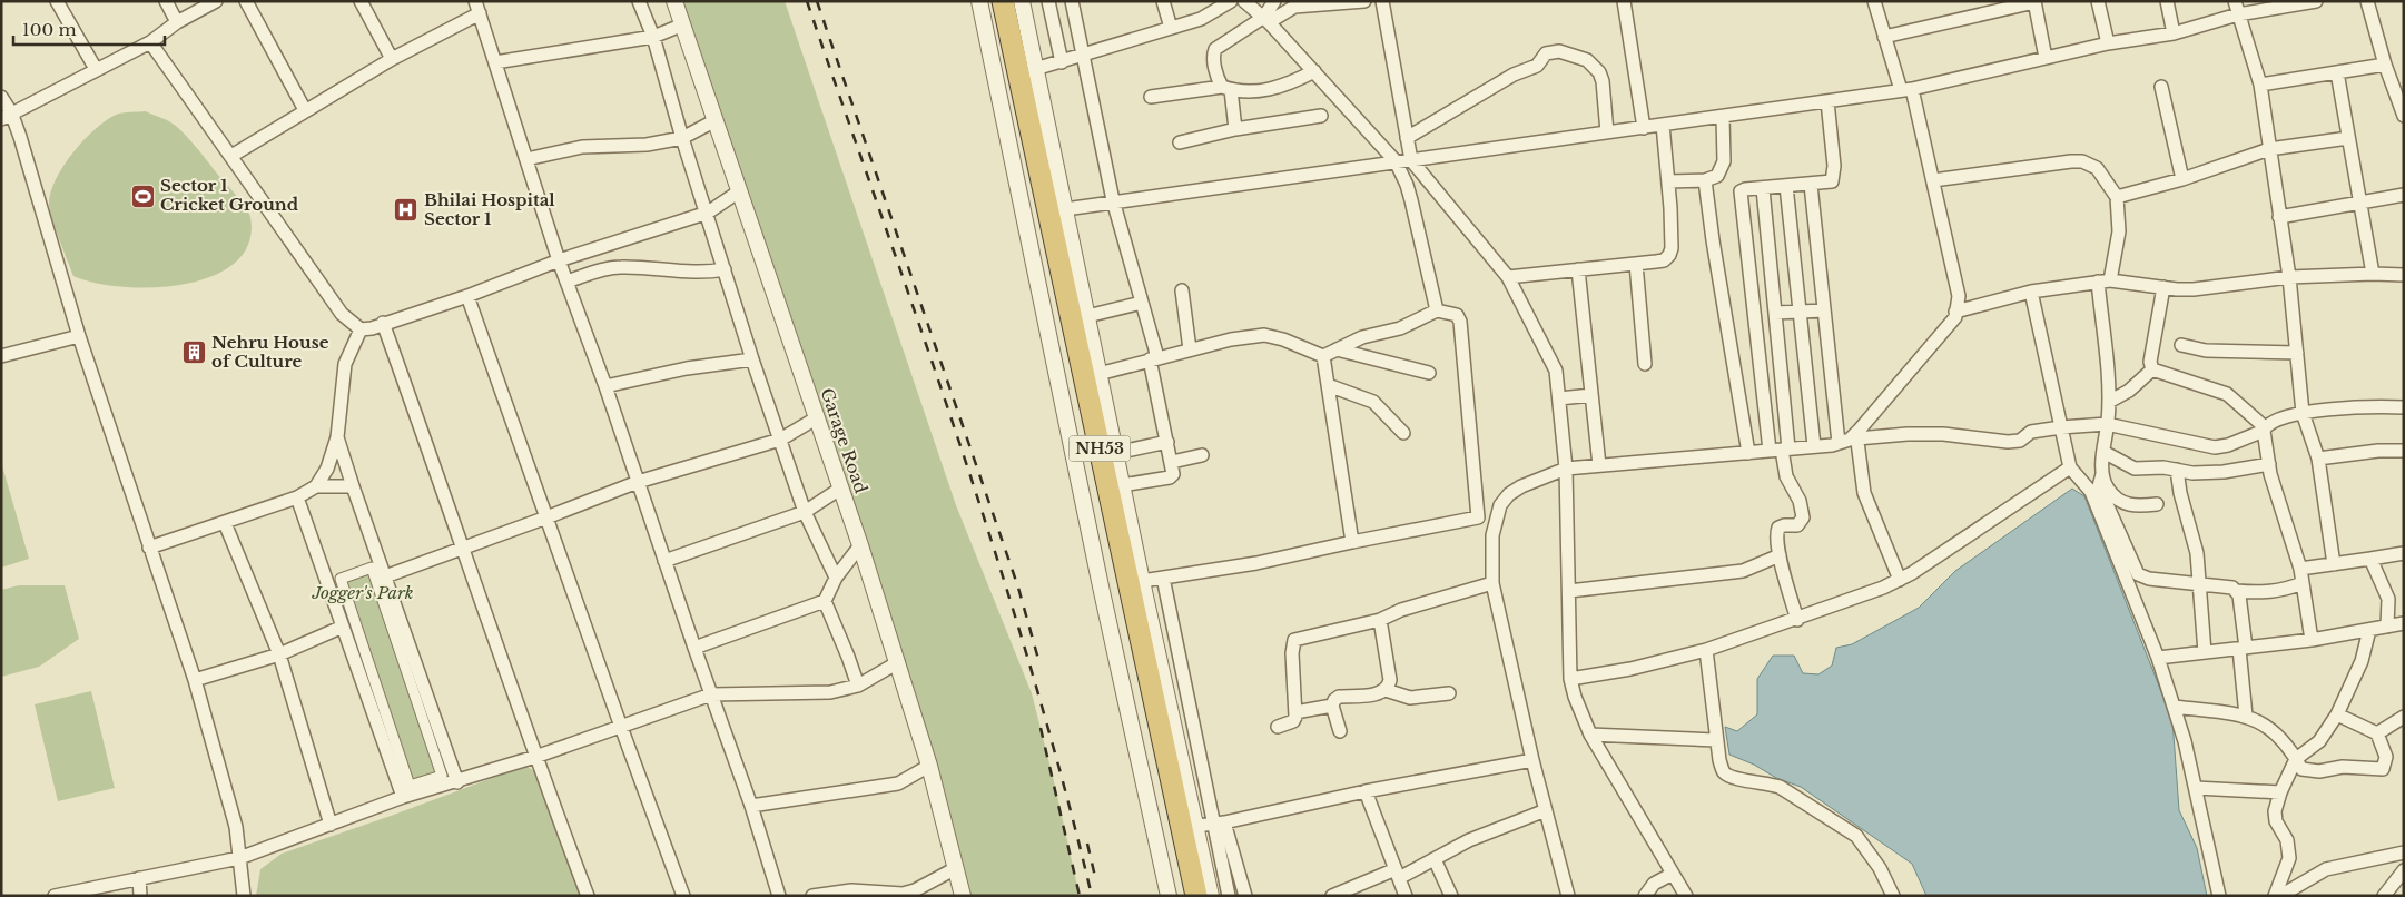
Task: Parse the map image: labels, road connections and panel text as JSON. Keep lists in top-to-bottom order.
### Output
{
  "streets": {
    "highway": ["NH53"],
    "street": ["Garage Road"]
  },
  "parks": ["Jogger's Park"],
  "places": {
    "sports": ["Sector 1 Cricket Ground"],
    "hospital": ["Bhilai Hospital Sector 1"],
    "building": ["Nehru House of Culture"]
  },
  "scale_bar": "100 m"
}
